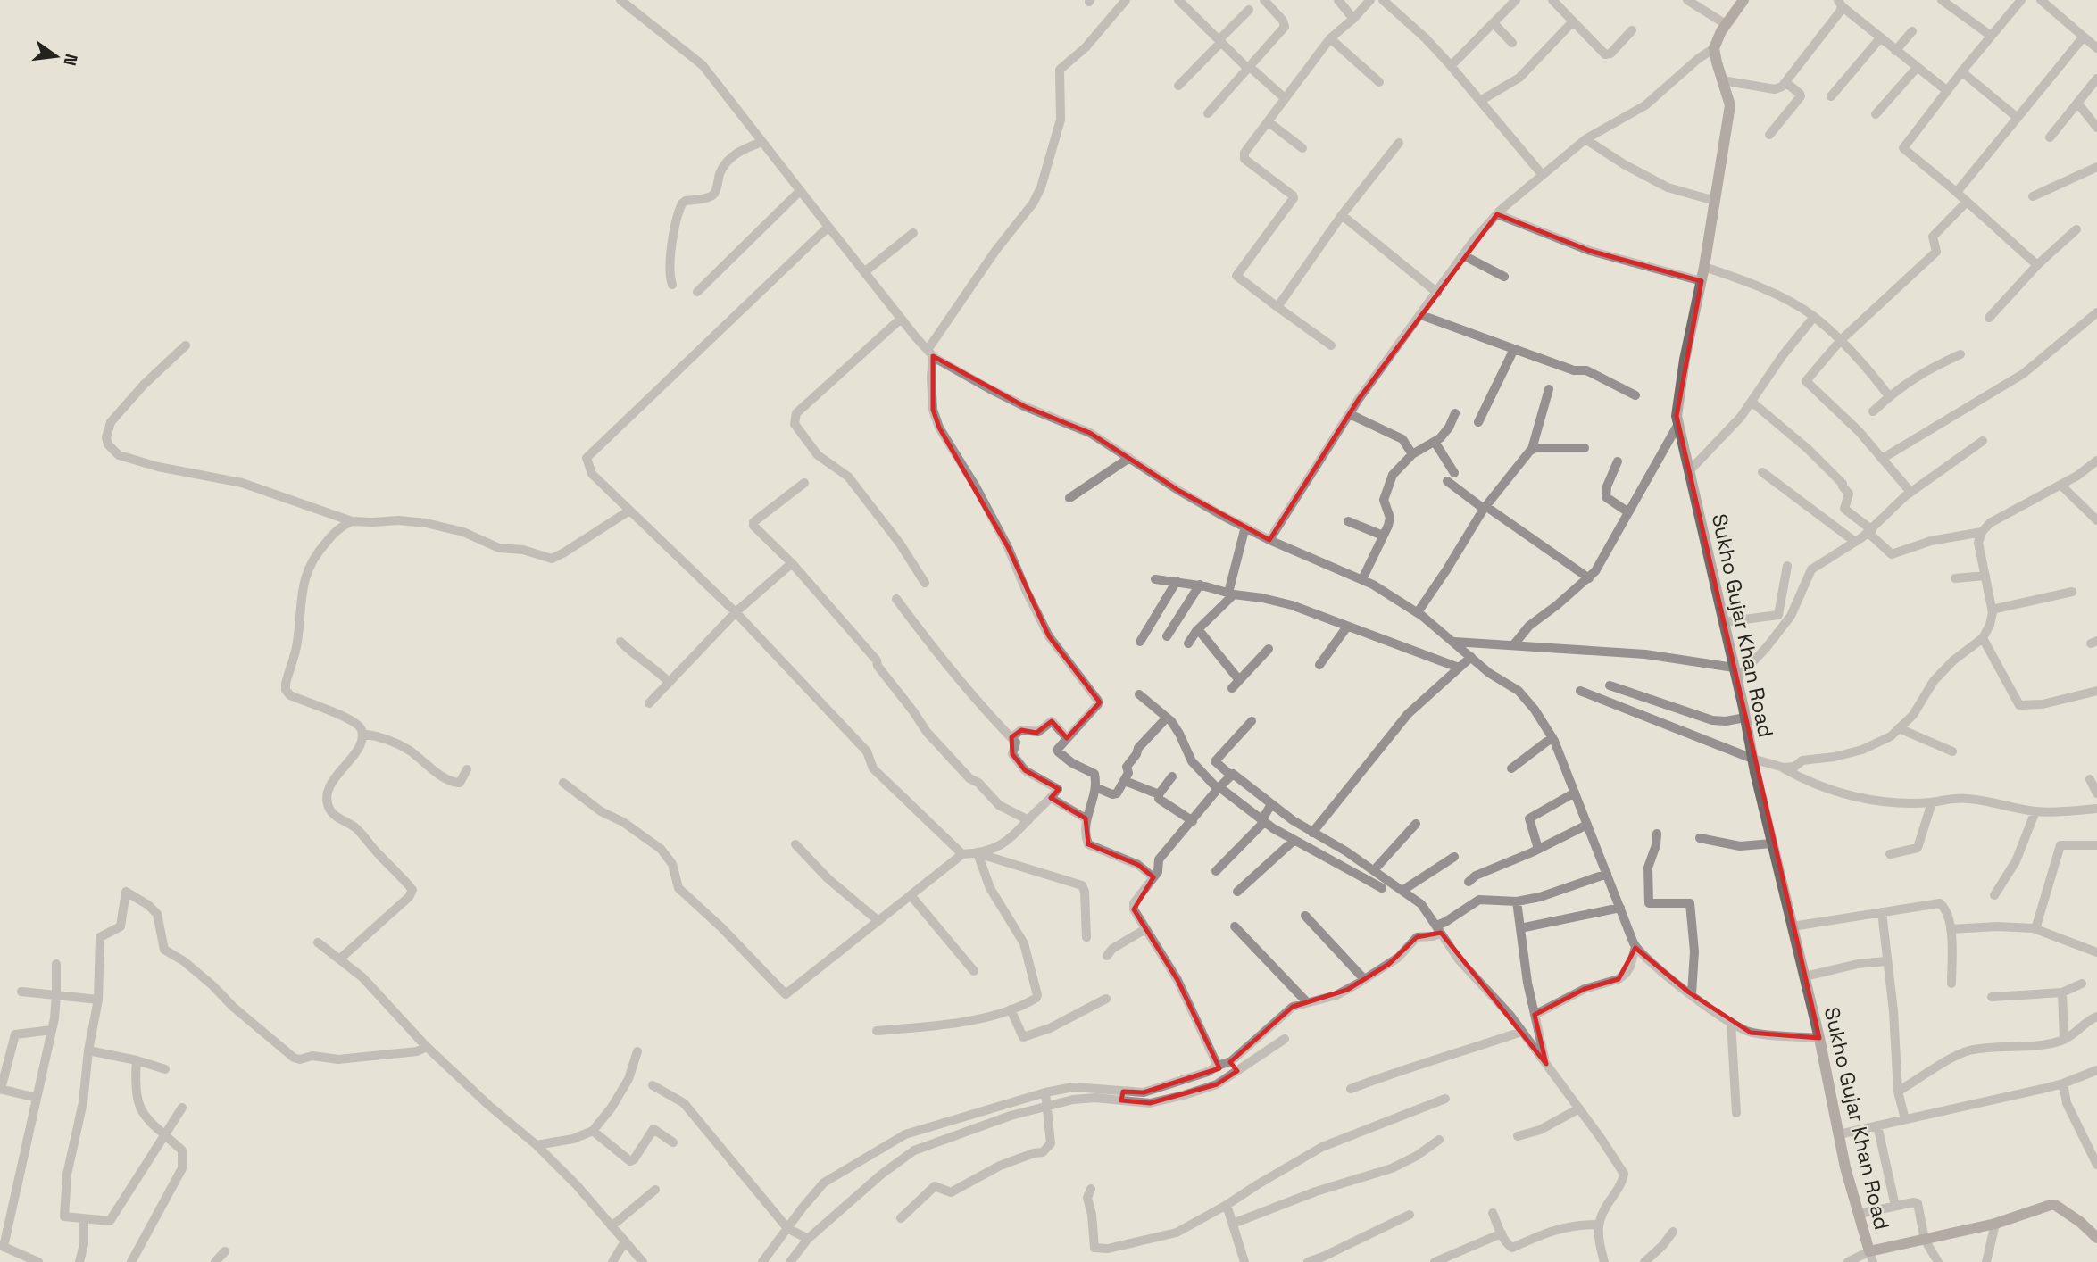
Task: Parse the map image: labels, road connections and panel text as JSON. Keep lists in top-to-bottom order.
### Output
{
  "streets": {
    "main road": ["Sukho Gujar Khan Road"]
  },
  "north": "right"
}
